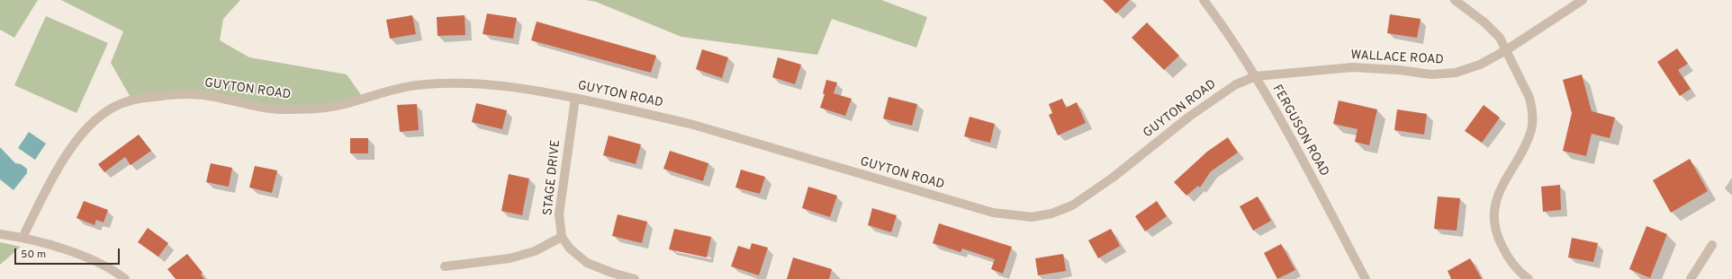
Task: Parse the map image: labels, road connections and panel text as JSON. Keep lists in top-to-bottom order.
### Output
{
  "streets": {
    "street": [
      "WALLACE ROAD",
      "GUYTON ROAD",
      "FERGUSON ROAD",
      "STAGE DRIVE"
    ]
  },
  "crossings": [
    ["WALLACE ROAD", "GUYTON ROAD"],
    ["WALLACE ROAD", "FERGUSON ROAD"],
    ["GUYTON ROAD", "FERGUSON ROAD"],
    ["GUYTON ROAD", "STAGE DRIVE"]
  ],
  "scale_bar": "50 m"
}
